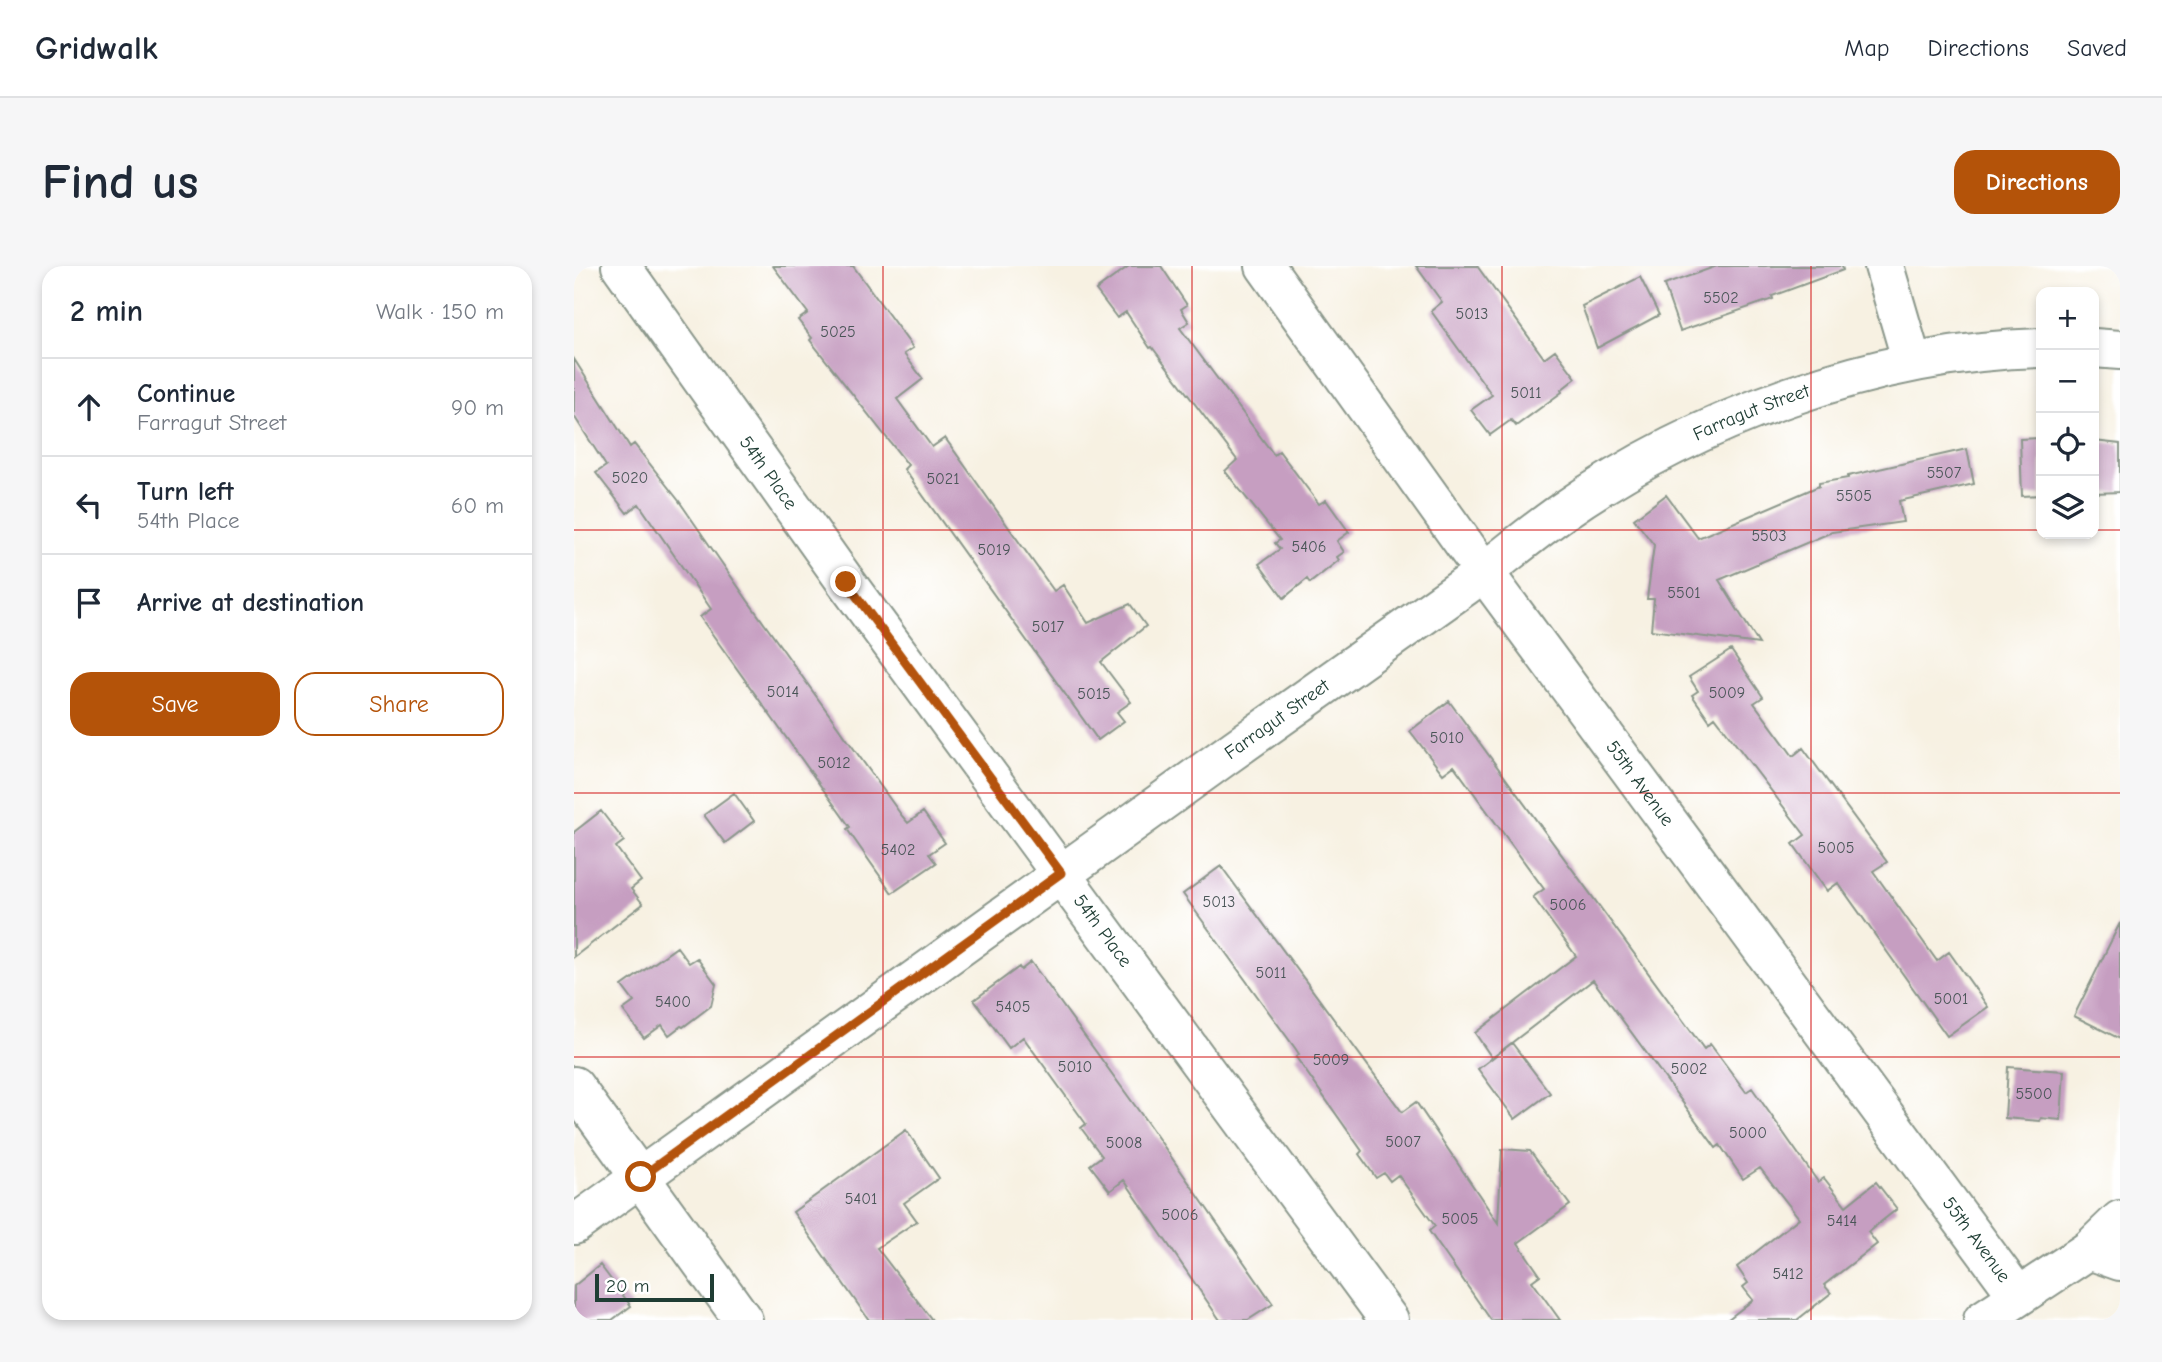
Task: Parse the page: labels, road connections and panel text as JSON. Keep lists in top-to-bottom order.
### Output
{
  "streets": {
    "street": ["Farragut Street", "54th Place", "55th Avenue"]
  },
  "crossings": [
    ["Farragut Street", "54th Place"],
    ["Farragut Street", "55th Avenue"]
  ],
  "house_numbers": [
    "5502",
    "5013",
    "5025",
    "5011",
    "5507",
    "5020",
    "5021",
    "5505",
    "5503",
    "5406",
    "5019",
    "5501",
    "5017",
    "5014",
    "5009",
    "5015",
    "5010",
    "5012",
    "5005",
    "5402",
    "5013",
    "5006",
    "5011",
    "5001",
    "5400",
    "5405",
    "5009",
    "5010",
    "5002",
    "5500",
    "5000",
    "5007",
    "5008",
    "5401",
    "5006",
    "5005",
    "5414",
    "5412"
  ],
  "scale_bar": "20 m",
  "page": {
    "header": "Gridwalk",
    "nav": ["Map", "Directions", "Saved"],
    "buttons": [
      "Directions",
      ["Save", "Share"]
    ],
    "title": "Find us",
    "heading": ["2 min", "Walk · 150 m"],
    "map_buttons": ["+", "−"],
    "list": [
      ["Continue", "Farragut Street", "90 m"],
      ["Turn left", "54th Place", "60 m"],
      "Arrive at destination"
    ],
    "scale": "20 m"
  }
}
